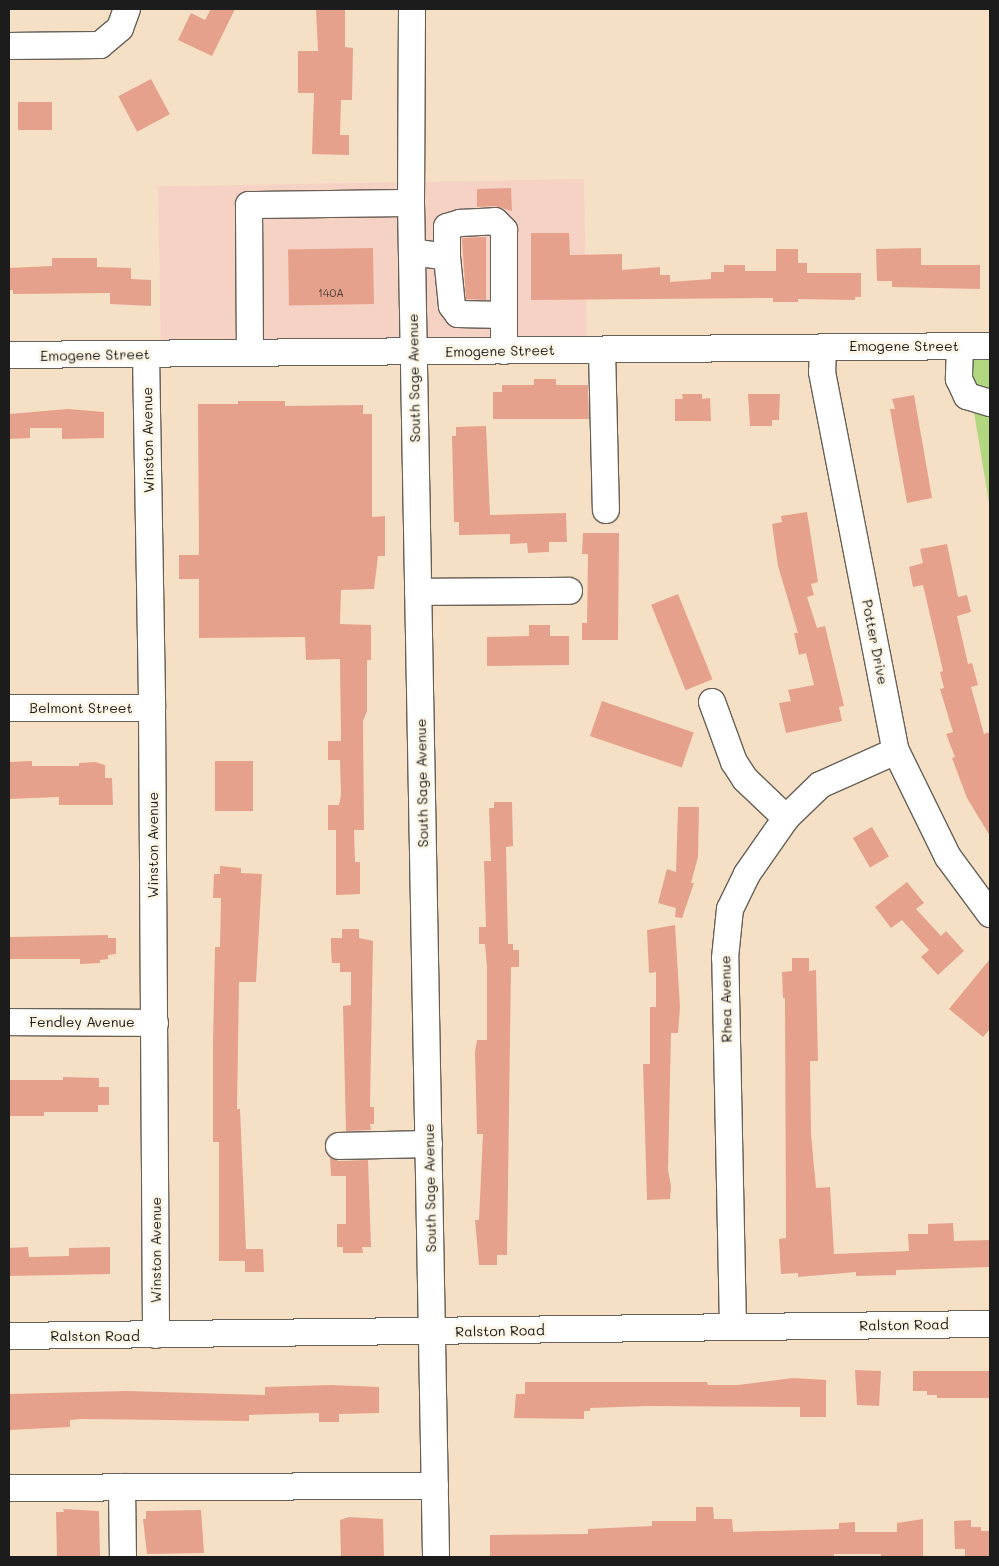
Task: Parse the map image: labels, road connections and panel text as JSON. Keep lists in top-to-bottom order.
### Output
{
  "streets": {
    "street": [
      "Emogene Street",
      "South Sage Avenue",
      "Winston Avenue",
      "Potter Drive",
      "Belmont Street",
      "Rhea Avenue",
      "Fendley Avenue",
      "Ralston Road"
    ]
  },
  "crossings": [
    ["Emogene Street", "South Sage Avenue"],
    ["Emogene Street", "Winston Avenue"],
    ["Emogene Street", "Potter Drive"],
    ["South Sage Avenue", "Ralston Road"],
    ["Winston Avenue", "Belmont Street"],
    ["Winston Avenue", "Fendley Avenue"],
    ["Winston Avenue", "Ralston Road"],
    ["Potter Drive", "Rhea Avenue"],
    ["Rhea Avenue", "Ralston Road"]
  ],
  "house_numbers": ["140A"]
}
